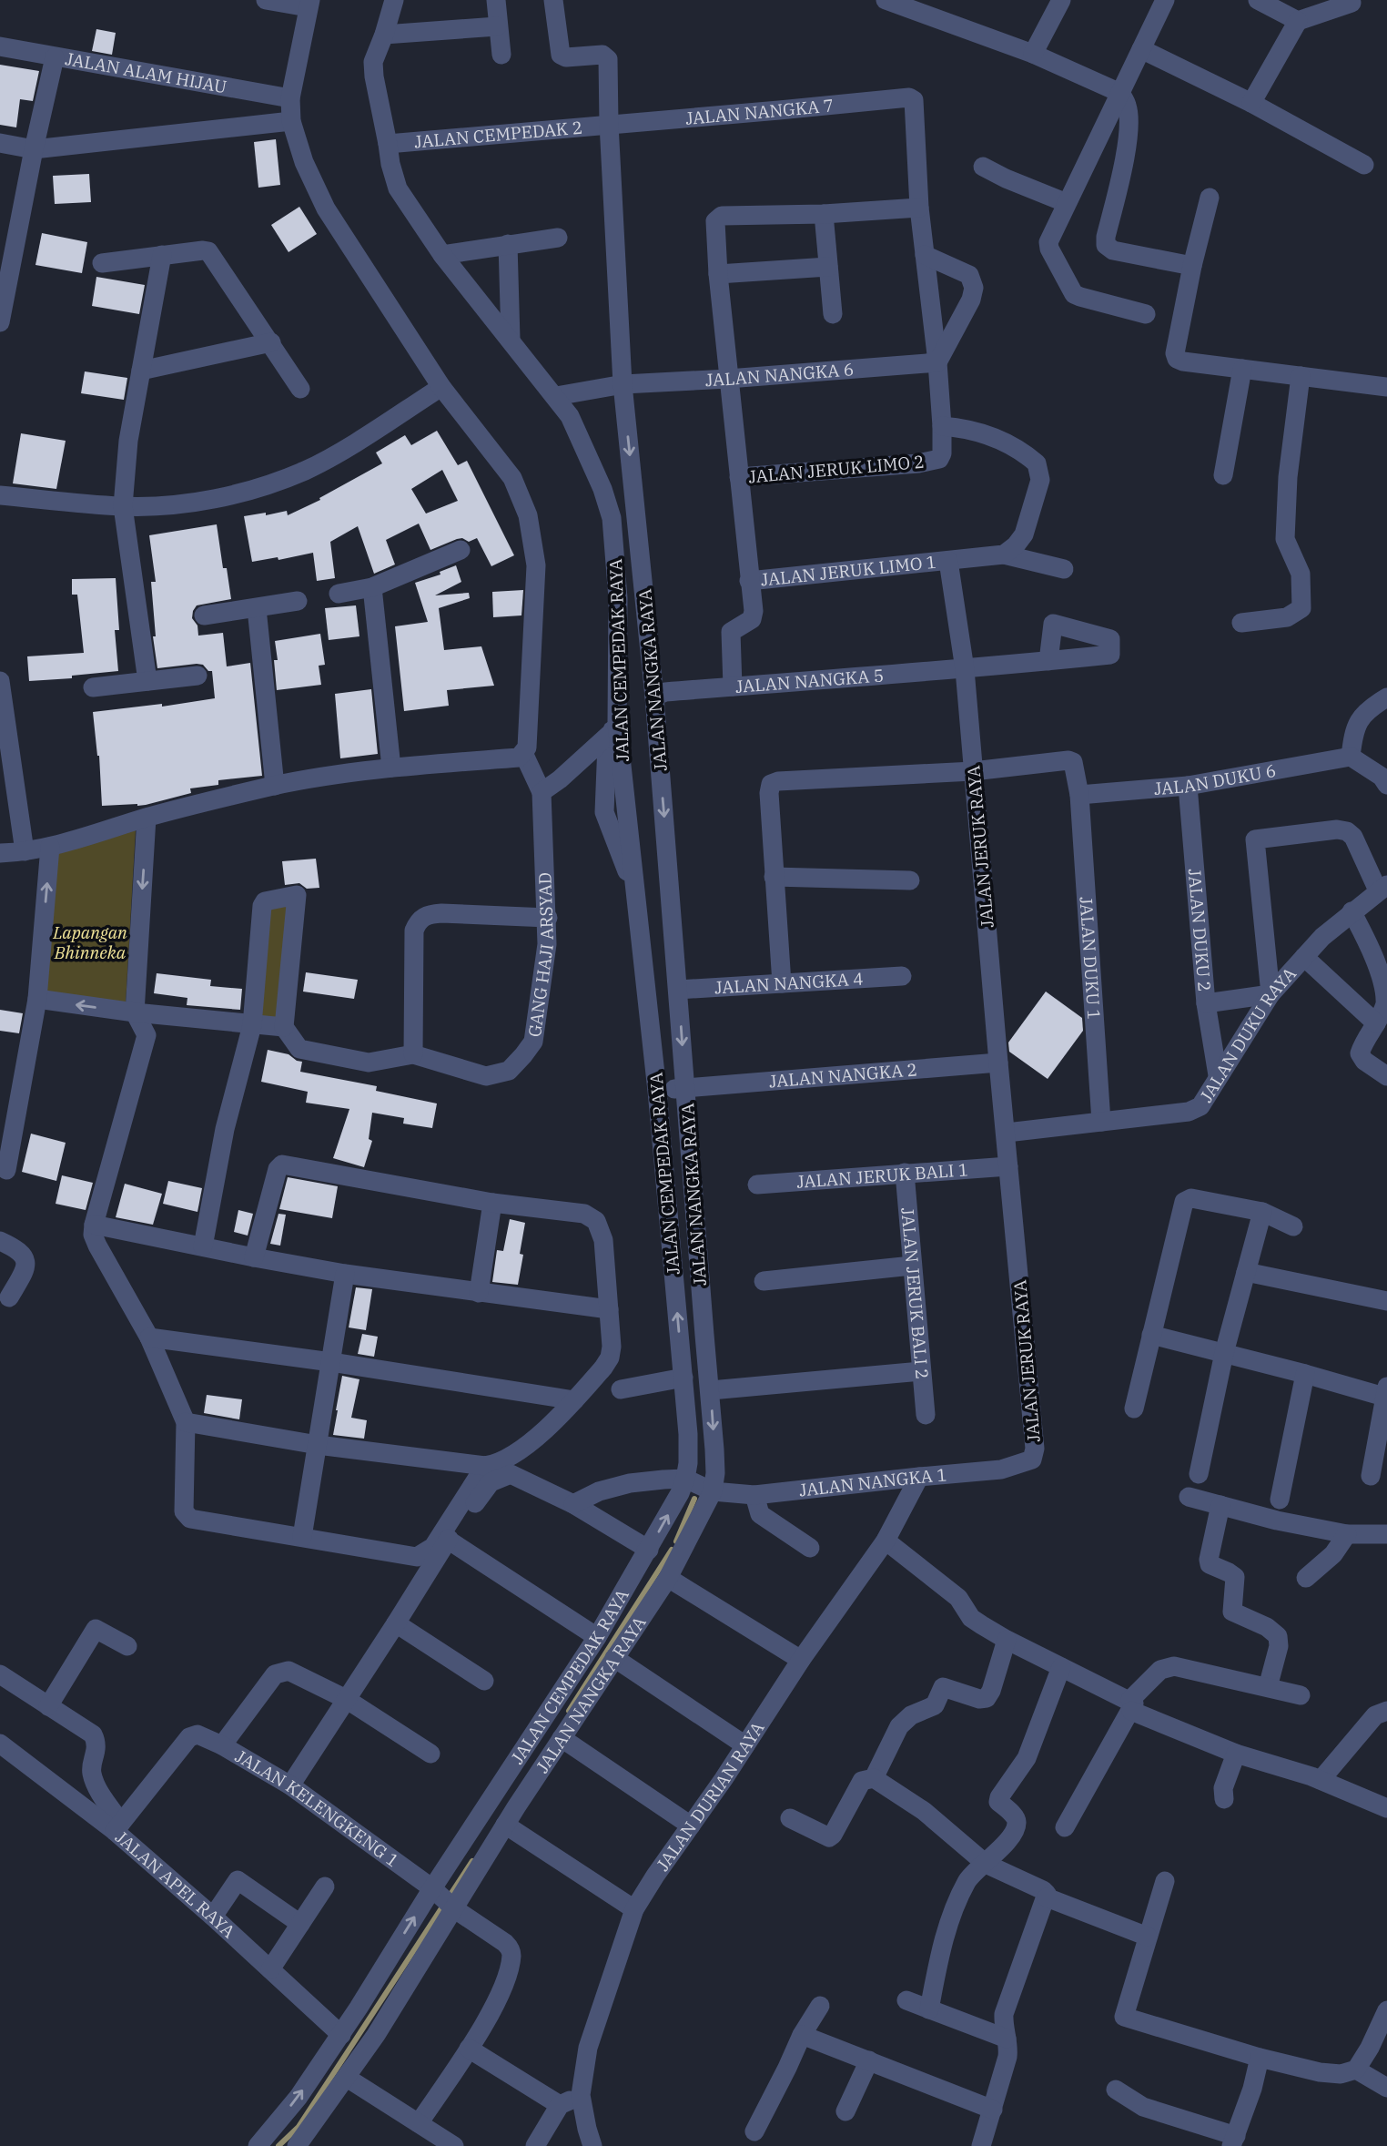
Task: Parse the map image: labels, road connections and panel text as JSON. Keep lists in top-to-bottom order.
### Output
{
  "streets": {
    "street": [
      "JALAN ALAM HIJAU",
      "JALAN NANGKA 7",
      "JALAN CEMPEDAK 2",
      "JALAN NANGKA 6",
      "JALAN JERUK LIMO 2",
      "JALAN JERUK LIMO 1",
      "JALAN CEMPEDAK RAYA",
      "JALAN NANGKA RAYA",
      "JALAN NANGKA 5",
      "JALAN DUKU 6",
      "JALAN JERUK RAYA",
      "JALAN DUKU 2",
      "GANG HAJI ARSYAD",
      "JALAN DUKU 1",
      "JALAN NANGKA 4",
      "JALAN DUKU RAYA",
      "JALAN NANGKA 2",
      "JALAN JERUK BALI 1",
      "JALAN JERUK BALI 2",
      "JALAN NANGKA 1",
      "JALAN DURIAN RAYA",
      "JALAN KELENGKENG 1",
      "JALAN APEL RAYA"
    ]
  },
  "crossings": [
    ["JALAN NANGKA 7", "JALAN CEMPEDAK 2"],
    ["JALAN NANGKA 7", "JALAN NANGKA RAYA"],
    ["JALAN CEMPEDAK 2", "JALAN CEMPEDAK RAYA"],
    ["JALAN CEMPEDAK 2", "JALAN NANGKA RAYA"],
    ["JALAN NANGKA 6", "JALAN CEMPEDAK RAYA"],
    ["JALAN NANGKA 6", "JALAN NANGKA RAYA"],
    ["JALAN JERUK LIMO 1", "JALAN JERUK RAYA"],
    ["JALAN CEMPEDAK RAYA", "JALAN NANGKA 2"],
    ["JALAN CEMPEDAK RAYA", "JALAN KELENGKENG 1"],
    ["JALAN CEMPEDAK RAYA", "JALAN APEL RAYA"],
    ["JALAN NANGKA RAYA", "JALAN NANGKA 5"],
    ["JALAN NANGKA RAYA", "JALAN NANGKA 4"],
    ["JALAN NANGKA RAYA", "JALAN NANGKA 2"],
    ["JALAN NANGKA RAYA", "JALAN NANGKA 1"],
    ["JALAN NANGKA RAYA", "JALAN KELENGKENG 1"],
    ["JALAN NANGKA 5", "JALAN JERUK RAYA"],
    ["JALAN DUKU 6", "JALAN DUKU 2"],
    ["JALAN DUKU 6", "JALAN DUKU 1"],
    ["JALAN JERUK RAYA", "JALAN DUKU 1"],
    ["JALAN JERUK RAYA", "JALAN DUKU RAYA"],
    ["JALAN JERUK RAYA", "JALAN NANGKA 2"],
    ["JALAN JERUK RAYA", "JALAN JERUK BALI 1"],
    ["JALAN JERUK RAYA", "JALAN NANGKA 1"],
    ["JALAN DUKU 2", "JALAN DUKU RAYA"],
    ["JALAN DUKU 1", "JALAN DUKU RAYA"],
    ["JALAN JERUK BALI 1", "JALAN JERUK BALI 2"],
    ["JALAN NANGKA 1", "JALAN DURIAN RAYA"],
    ["JALAN KELENGKENG 1", "JALAN APEL RAYA"]
  ],
  "parks": ["Lapangan Bhinneka"]
}
